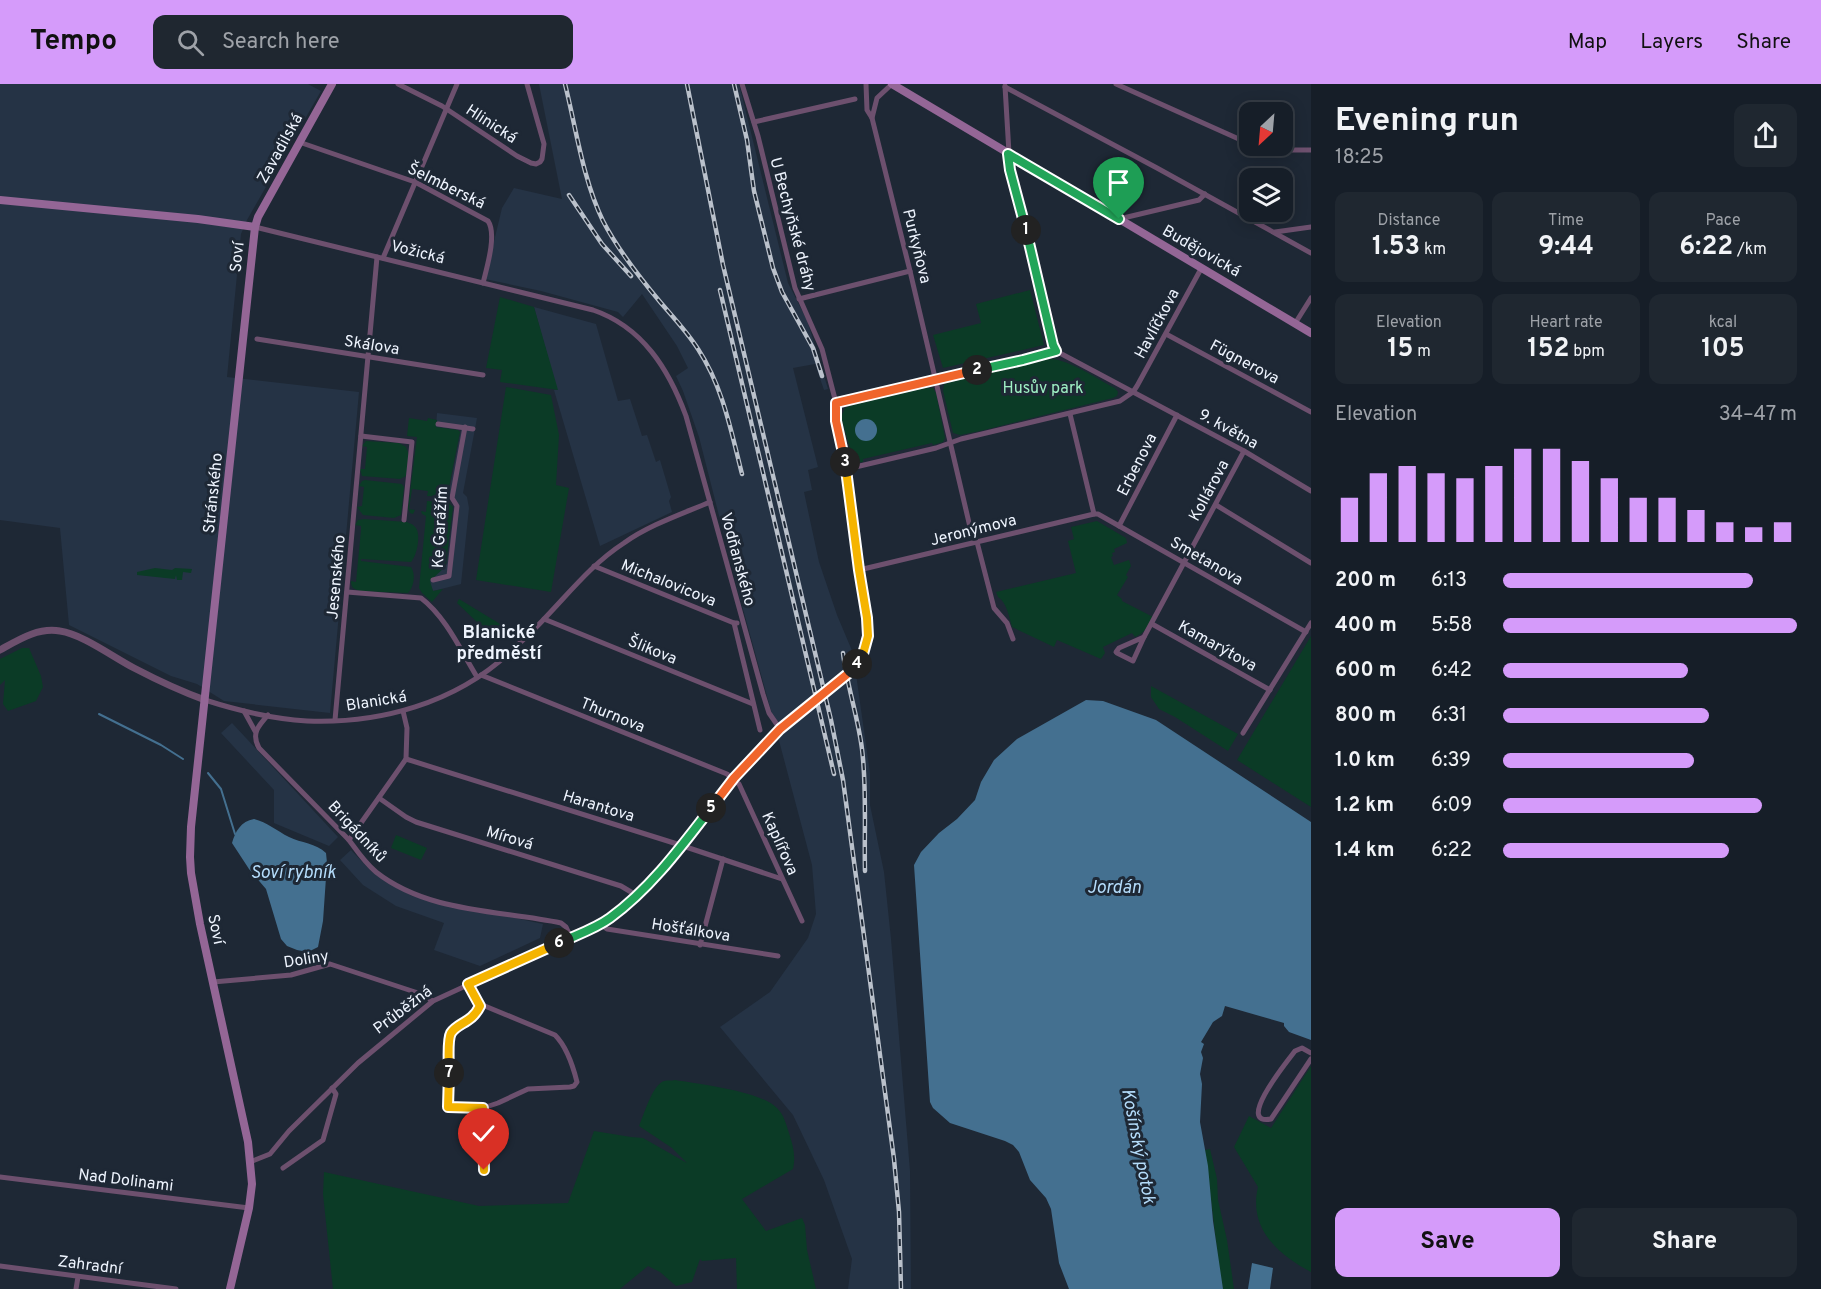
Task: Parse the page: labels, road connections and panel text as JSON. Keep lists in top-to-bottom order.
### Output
{
  "streets": {
    "main road": [
      "Zavadilská",
      "Budějovická",
      "Vožická",
      "Soví",
      "Stránského"
    ],
    "street": [
      "Hlinická",
      "Šelmberská",
      "U Bechyňské dráhy",
      "Purkyňova",
      "Havlíčkova",
      "Skálova",
      "Fügnerova",
      "9. května",
      "Erbenova",
      "Kollárova",
      "Ke Garážím",
      "Jeronýmova",
      "Vodňanského",
      "Smetanova",
      "Jesenského",
      "Michalovicova",
      "Kamarýtova",
      "Šlikova",
      "Blanická",
      "Thurnova",
      "Harantova",
      "Brigádníků",
      "Mírová",
      "Kaplířova",
      "Hošťálkova",
      "Doliny",
      "Průběžná",
      "Nad Dolinami",
      "Zahradní"
    ]
  },
  "crossings": [
    ["Zavadilská", "Šelmberská"],
    ["Zavadilská", "Vožická"],
    ["Zavadilská", "Soví"],
    ["Šelmberská", "Vožická"],
    ["U Bechyňské dráhy", "Jeronýmova"],
    ["U Bechyňské dráhy", "Průběžná"],
    ["Purkyňova", "Jeronýmova"],
    ["Budějovická", "Havlíčkova"],
    ["Vožická", "Soví"],
    ["Vožická", "Vodňanského"],
    ["Vožická", "Jesenského"],
    ["Vožická", "Blanická"],
    ["Soví", "Stránského"],
    ["Soví", "Blanická"],
    ["Soví", "Doliny"],
    ["Soví", "Průběžná"],
    ["Havlíčkova", "Fügnerova"],
    ["Havlíčkova", "9. května"],
    ["Skálova", "Jesenského"],
    ["9. května", "Erbenova"],
    ["9. května", "Kollárova"],
    ["Erbenova", "Smetanova"],
    ["Kollárova", "Smetanova"],
    ["Kollárova", "Kamarýtova"],
    ["Stránského", "Blanická"],
    ["Jeronýmova", "Smetanova"],
    ["Vodňanského", "Michalovicova"],
    ["Vodňanského", "Šlikova"],
    ["Vodňanského", "Blanická"],
    ["Vodňanského", "Průběžná"],
    ["Jesenského", "Blanická"],
    ["Michalovicova", "Blanická"],
    ["Šlikova", "Blanická"],
    ["Blanická", "Thurnova"],
    ["Blanická", "Brigádníků"],
    ["Thurnova", "Kaplířova"],
    ["Thurnova", "Průběžná"],
    ["Harantova", "Kaplířova"],
    ["Harantova", "Průběžná"],
    ["Brigádníků", "Průběžná"],
    ["Mírová", "Průběžná"],
    ["Kaplířova", "Průběžná"],
    ["Hošťálkova", "Průběžná"],
    ["Doliny", "Průběžná"]
  ],
  "districts": ["Blanické předměstí"],
  "water": ["Soví rybník", "Jordán", "Košínský potok"],
  "parks": ["Husův park"],
  "north": "bottom left",
  "page": {
    "header": "Tempo",
    "search": "Search here",
    "nav": ["Map", "Layers", "Share"],
    "heading": ["Evening run", "18:25"],
    "stats": [
      ["Distance", "1.53 km"],
      ["Time", "9:44"],
      ["Pace", "6:22 /km"],
      ["Elevation", "15 m"],
      ["Heart rate", "152 bpm"],
      ["kcal", "105"]
    ],
    "pins": [
      "1",
      "2",
      "3",
      "4",
      "5",
      "6",
      "7"
    ],
    "chart": ["Elevation", "34–47 m"],
    "list": [
      {
        "name": "200 m",
        "note": "6:13"
      },
      {
        "name": "400 m",
        "note": "5:58"
      },
      {
        "name": "600 m",
        "note": "6:42"
      },
      {
        "name": "800 m",
        "note": "6:31"
      },
      {
        "name": "1.0 km",
        "note": "6:39"
      },
      {
        "name": "1.2 km",
        "note": "6:09"
      },
      {
        "name": "1.4 km",
        "note": "6:22"
      }
    ],
    "buttons": ["Save", "Share"]
  }
}
